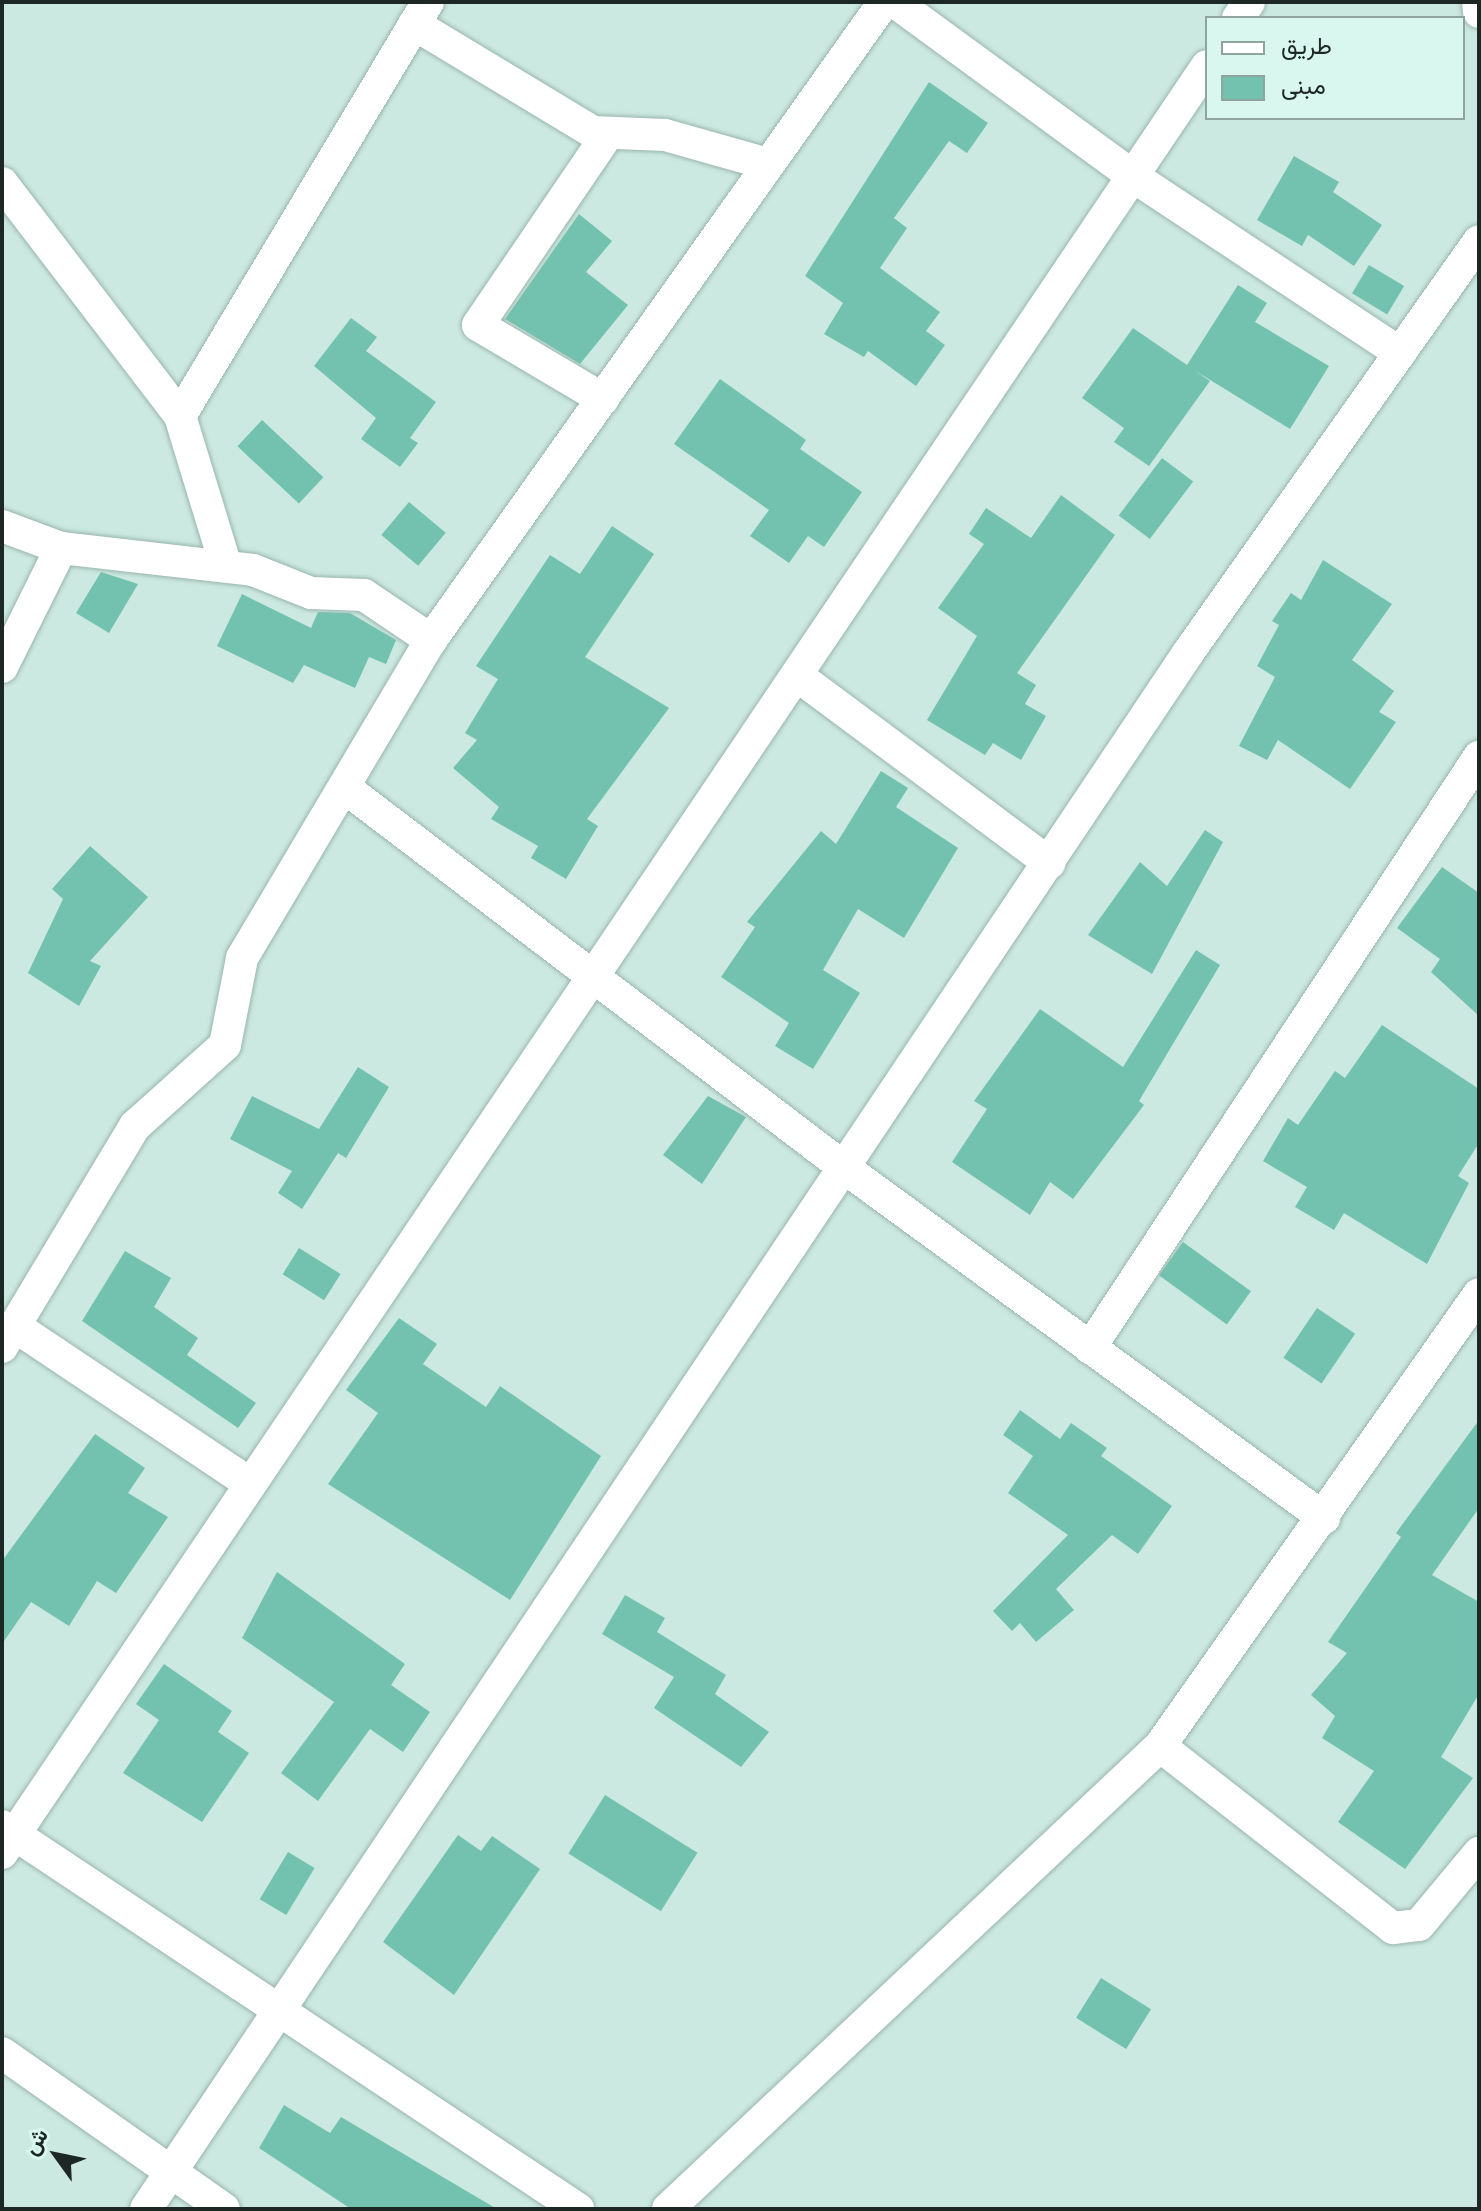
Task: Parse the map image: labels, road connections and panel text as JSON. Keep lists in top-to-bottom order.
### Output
{
  "legend": ["طريق", "مبنى"],
  "north": "top left"
}
